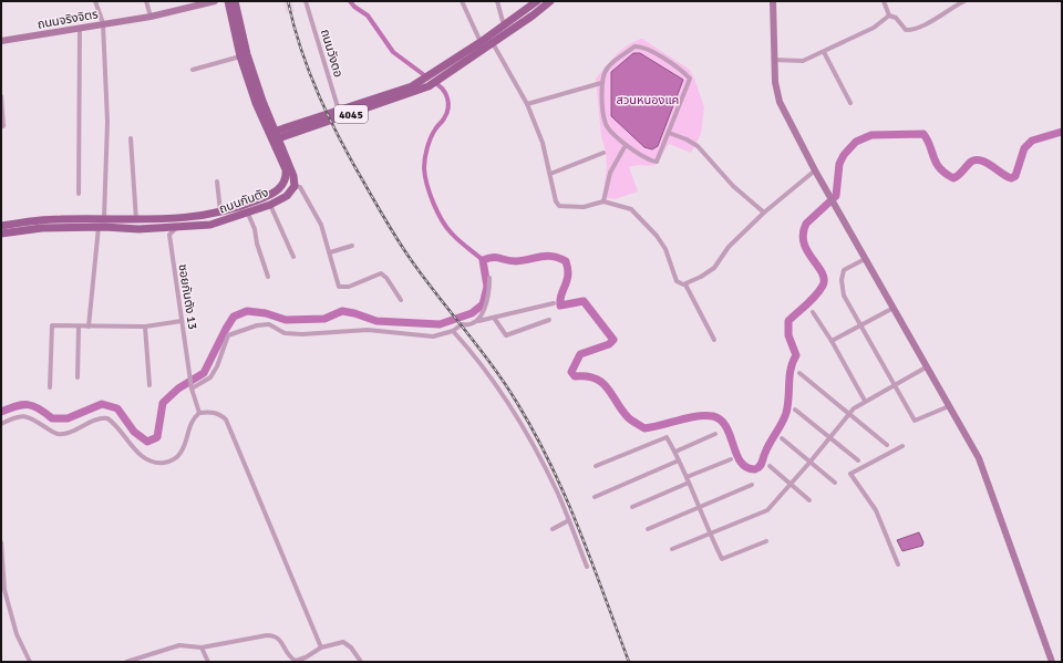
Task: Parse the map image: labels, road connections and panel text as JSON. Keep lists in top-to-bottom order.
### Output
{
  "streets": {
    "main road": ["4045", "ถนนกันตัง"],
    "street": ["ถนนจริงจิตร", "ถนนวังตอ", "ซอยกันตัง 13"]
  },
  "crossings": [
    ["ถนนวังตอ", "4045"],
    ["4045", "ถนนกันตัง"],
    ["ถนนกันตัง", "ซอยกันตัง 13"]
  ],
  "parks": ["สวนหนองแค"]
}
